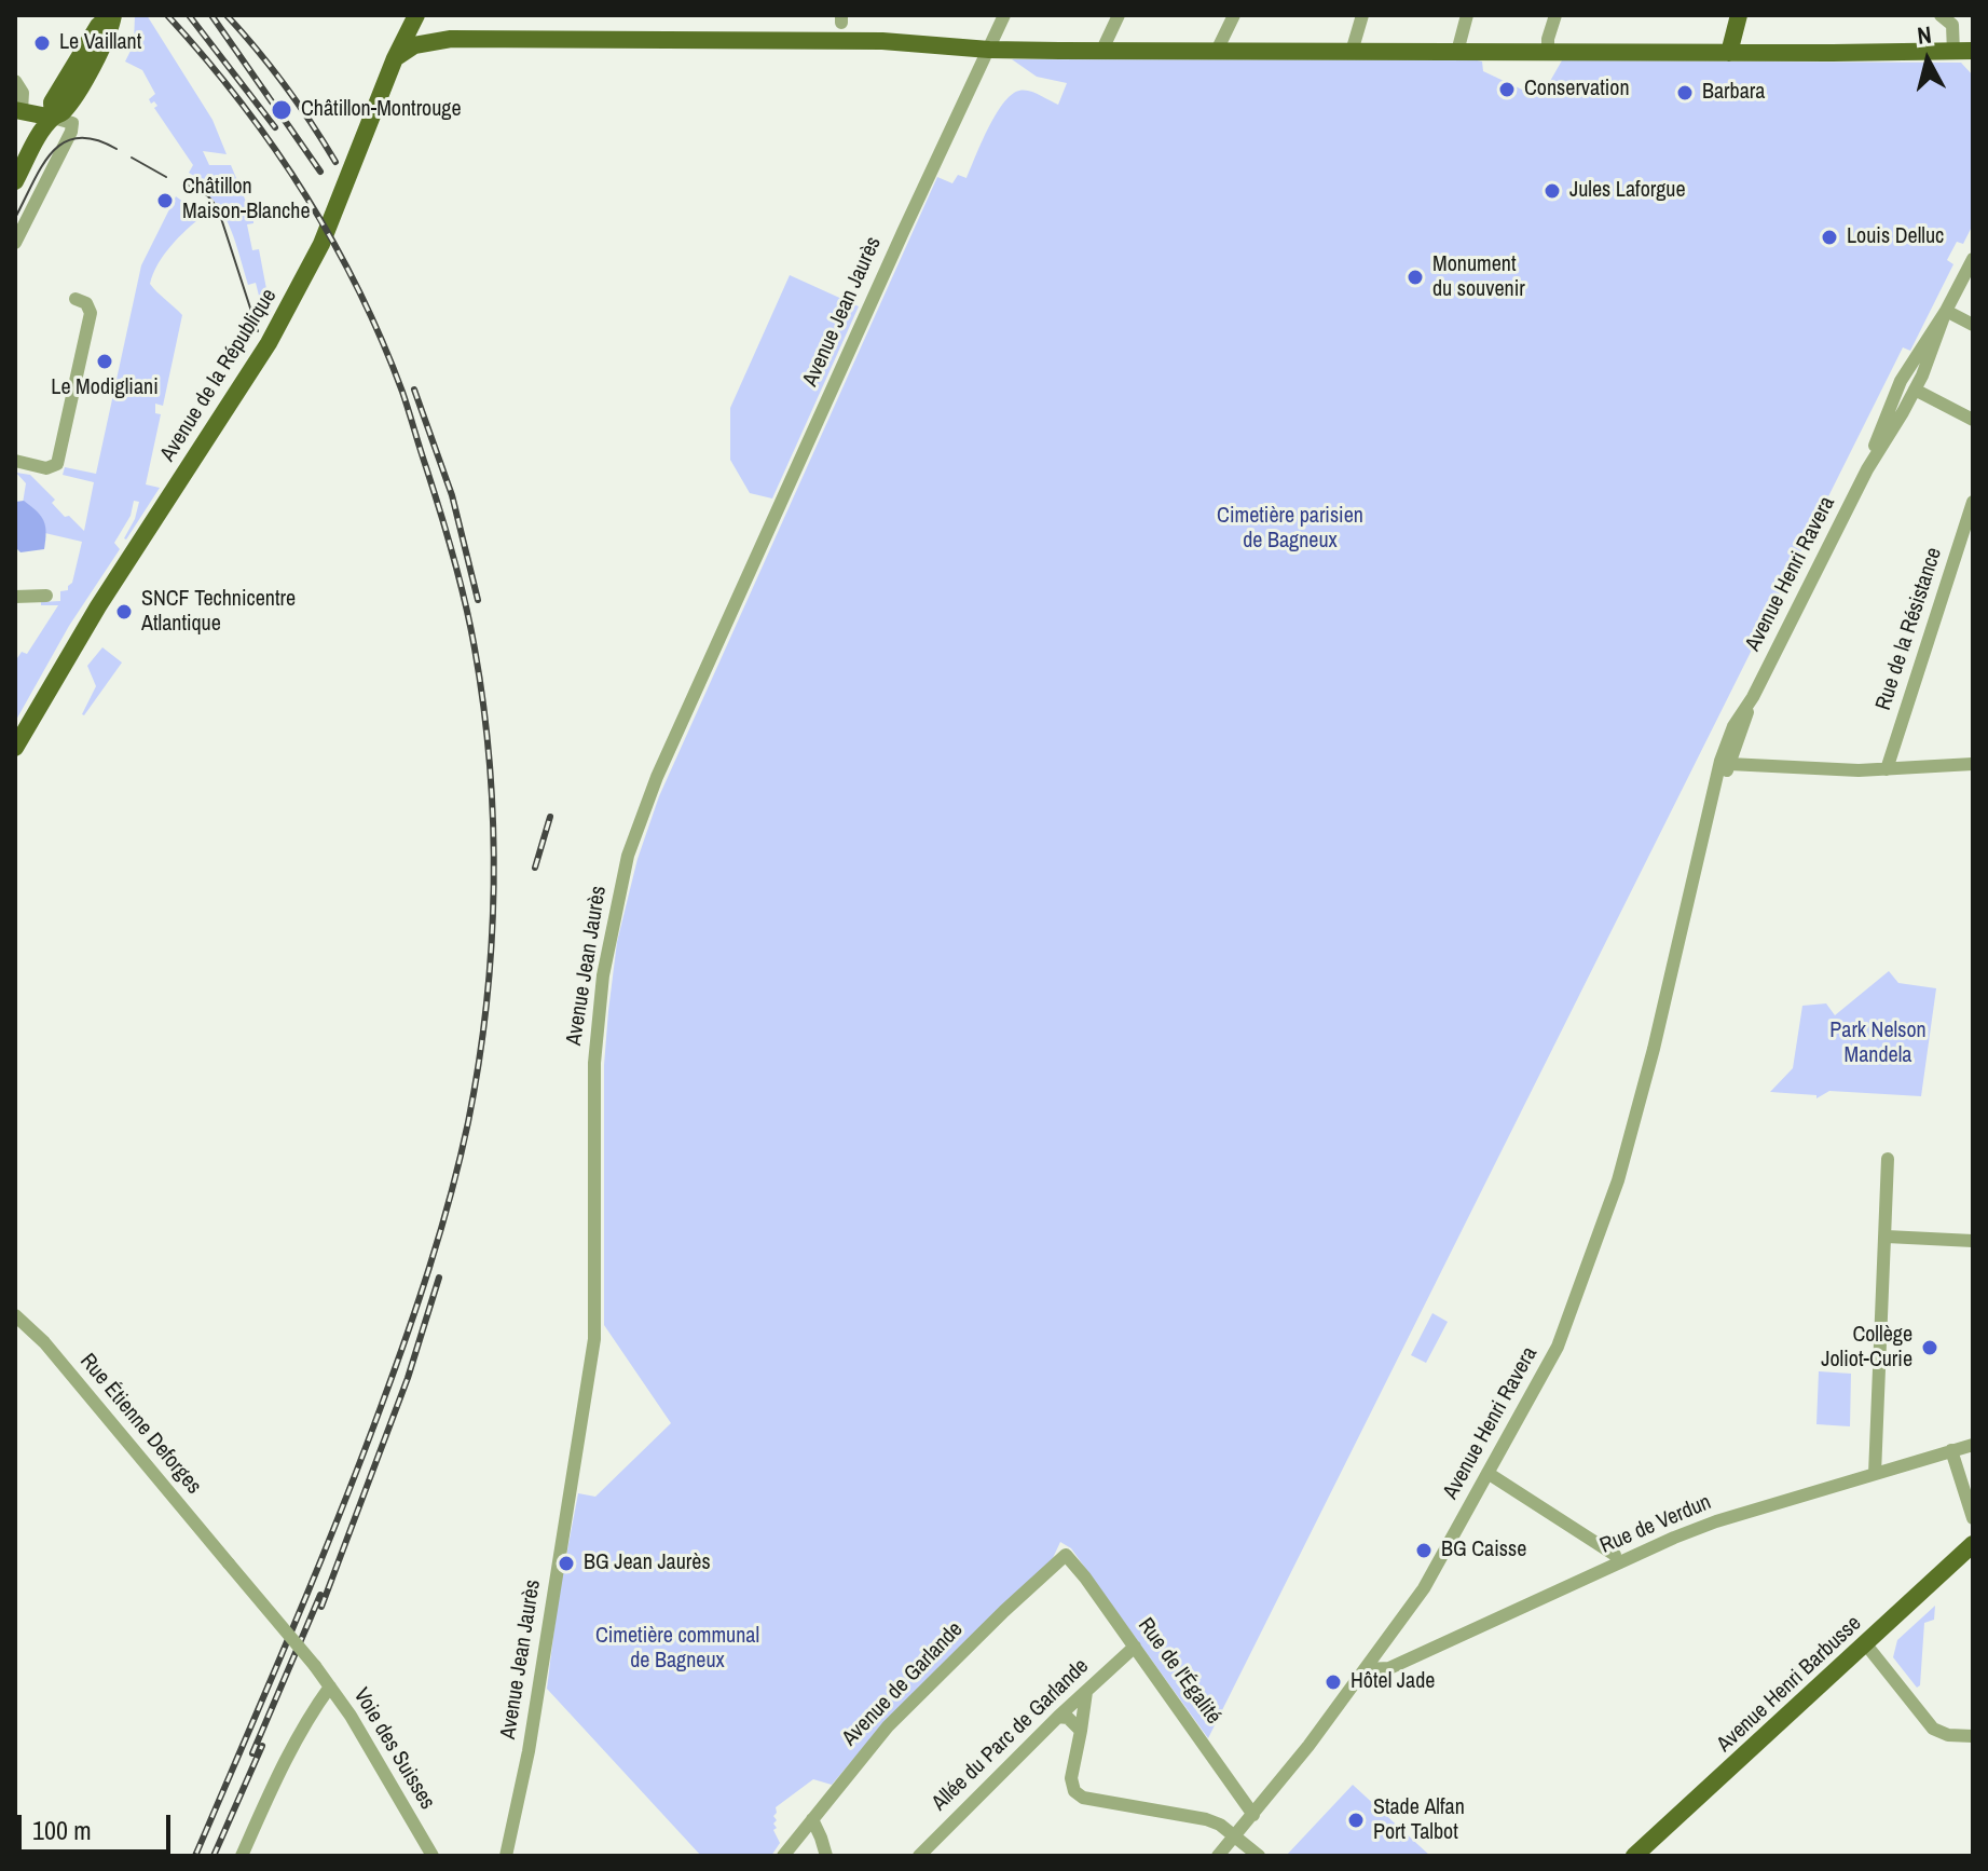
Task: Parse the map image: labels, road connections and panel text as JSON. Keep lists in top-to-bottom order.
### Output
{
  "streets": {
    "main road": ["Avenue de la République", "Avenue Henri Barbusse"],
    "street": [
      "Avenue Jean Jaurès",
      "Avenue Henri Ravera",
      "Rue de la Résistance",
      "Rue Étienne Deforges",
      "Rue de Verdun",
      "Rue de l'Égalité",
      "Avenue de Garlande",
      "Allée du Parc de Garlande",
      "Voie des Suisses"
    ]
  },
  "crossings": [
    ["Avenue Henri Ravera", "Rue de Verdun"],
    ["Avenue Henri Ravera", "Rue de l'Égalité"],
    ["Rue Étienne Deforges", "Voie des Suisses"],
    ["Rue de l'Égalité", "Avenue de Garlande"],
    ["Rue de l'Égalité", "Allée du Parc de Garlande"]
  ],
  "parks": ["Cimetière parisien de Bagneux", "Park Nelson Mandela", "Cimetière communal de Bagneux"],
  "places": [
    "Le Vaillant",
    "Conservation",
    "Barbara",
    "Châtillon-Montrouge",
    "Jules Laforgue",
    "Châtillon Maison-Blanche",
    "Louis Delluc",
    "Monument du souvenir",
    "Le Modigliani",
    "SNCF Technicentre Atlantique",
    "Collège Joliot-Curie",
    "BG Caisse",
    "BG Jean Jaurès",
    "Hôtel Jade",
    "Stade Alfan Port Talbot"
  ],
  "scale_bar": "100 m",
  "north": "top"
}
